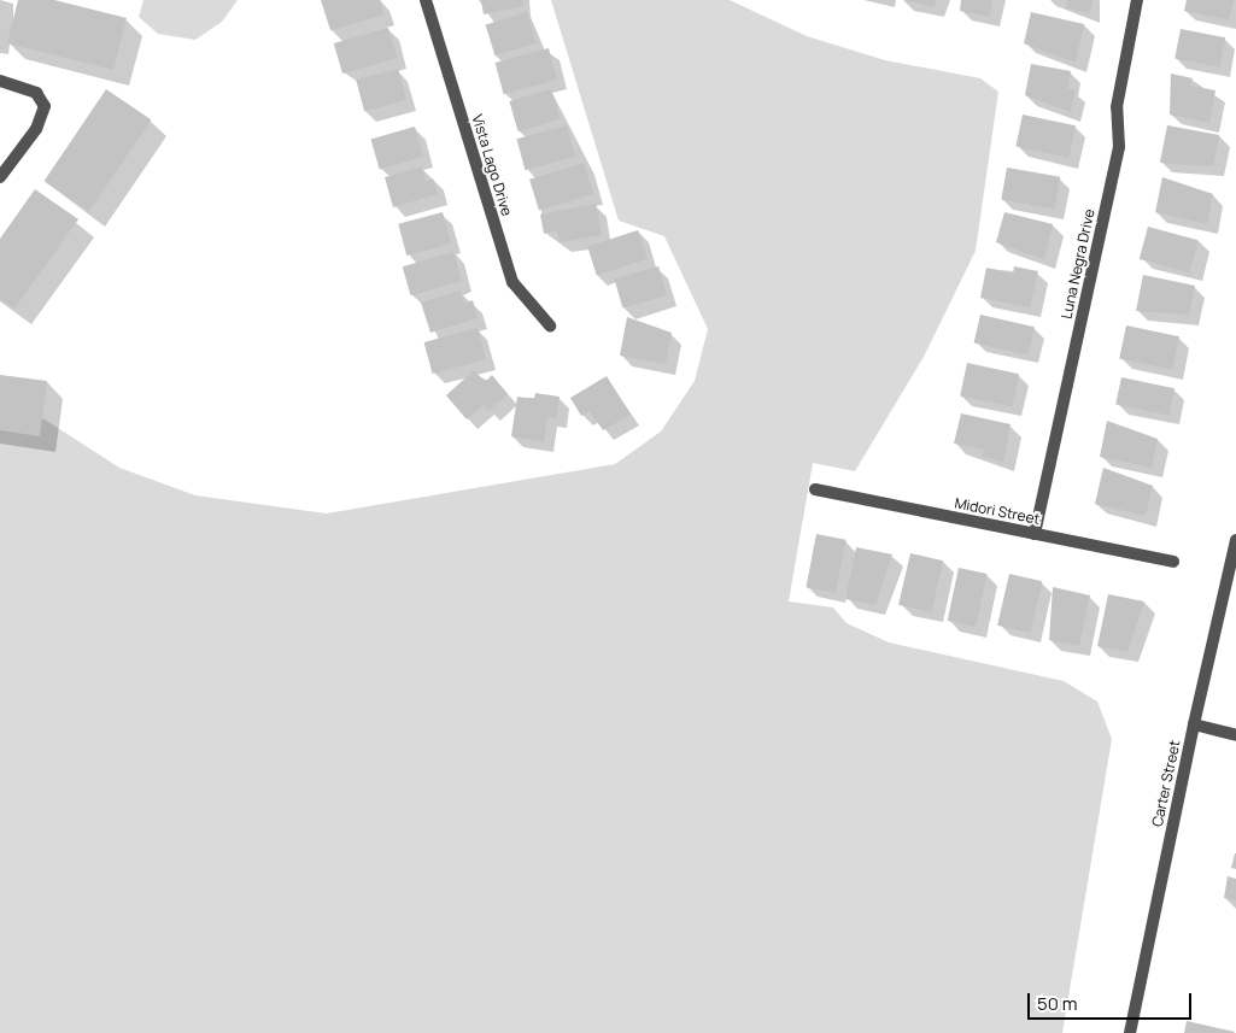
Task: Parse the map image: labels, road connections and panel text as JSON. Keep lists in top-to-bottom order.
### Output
{
  "streets": {
    "street": [
      "Vista Lago Drive",
      "Luna Negra Drive",
      "Midori Street",
      "Carter Street"
    ]
  },
  "crossings": [
    ["Luna Negra Drive", "Midori Street"]
  ],
  "scale_bar": "50 m"
}
